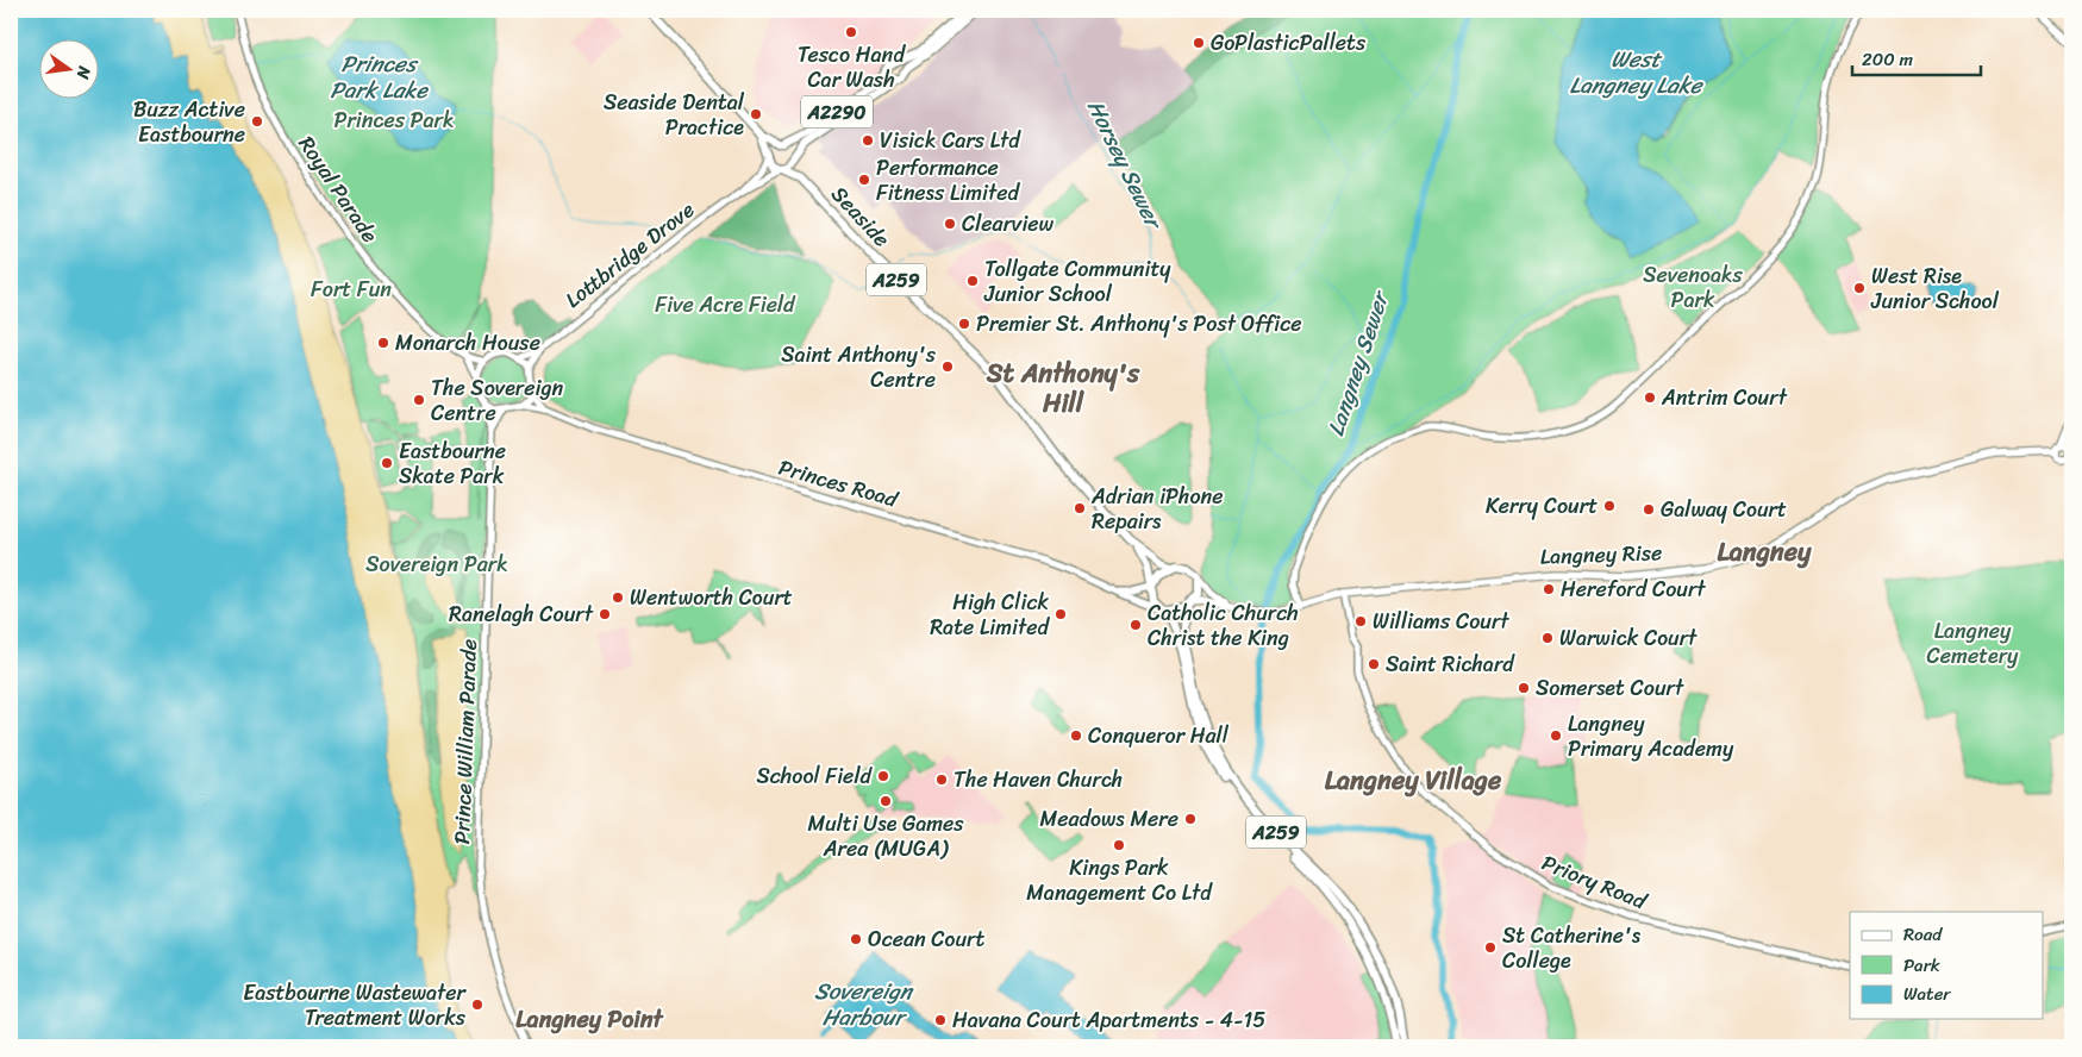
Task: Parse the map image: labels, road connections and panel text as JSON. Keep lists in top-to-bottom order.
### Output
{
  "streets": {
    "main road": [
      "A2290",
      "Seaside",
      "A259",
      "Langney Rise"
    ],
    "street": [
      "Royal Parade",
      "Lottbridge Drove",
      "Princes Road",
      "Prince William Parade",
      "Priory Road"
    ]
  },
  "crossings": [
    ["A2290", "Seaside"],
    ["A2290", "Lottbridge Drove"],
    ["Royal Parade", "Lottbridge Drove"],
    ["Royal Parade", "Princes Road"],
    ["Royal Parade", "Prince William Parade"],
    ["Seaside", "Lottbridge Drove"],
    ["Seaside", "A259"],
    ["Lottbridge Drove", "Princes Road"],
    ["Lottbridge Drove", "Prince William Parade"],
    ["A259", "Princes Road"],
    ["A259", "Langney Rise"],
    ["Princes Road", "Langney Rise"],
    ["Princes Road", "Prince William Parade"],
    ["Langney Rise", "Priory Road"]
  ],
  "districts": [
    "St Anthony's Hill",
    "Langney",
    "Langney Village",
    "Langney Point"
  ],
  "water": [
    "West Langney Lake",
    "Princes Park Lake",
    "Horsey Sewer",
    "Langney Sewer",
    "Sovereign Harbour"
  ],
  "parks": [
    "Princes Park",
    "Sevenoaks Park",
    "Fort Fun",
    "Five Acre Field",
    "Sovereign Park",
    "Langney Cemetery"
  ],
  "places": [
    "Tesco Hand Car Wash",
    "GoPlasticPallets",
    "Seaside Dental Practice",
    "Buzz Active Eastbourne",
    "Visick Cars Ltd",
    "Performance Fitness Limited",
    "Clearview",
    "Tollgate Community Junior School",
    "West Rise Junior School",
    "Premier St. Anthony's Post Office",
    "Monarch House",
    "Saint Anthony's Centre",
    "Antrim Court",
    "The Sovereign Centre",
    "Eastbourne Skate Park",
    "Kerry Court",
    "Adrian iPhone Repairs",
    "Galway Court",
    "Hereford Court",
    "Wentworth Court",
    "Ranelagh Court",
    "High Click Rate Limited",
    "Williams Court",
    "Catholic Church Christ the King",
    "Warwick Court",
    "Saint Richard",
    "Somerset Court",
    "Conqueror Hall",
    "Langney Primary Academy",
    "School Field",
    "The Haven Church",
    "Multi Use Games Area (MUGA)",
    "Meadows Mere",
    "Kings Park Management Co Ltd",
    "Ocean Court",
    "St Catherine's College",
    "Eastbourne Wastewater Treatment Works",
    "Havana Court Apartments - 4-15"
  ],
  "legend": ["Road", "Park", "Water"],
  "scale_bar": "200 m",
  "north": "right"
}
